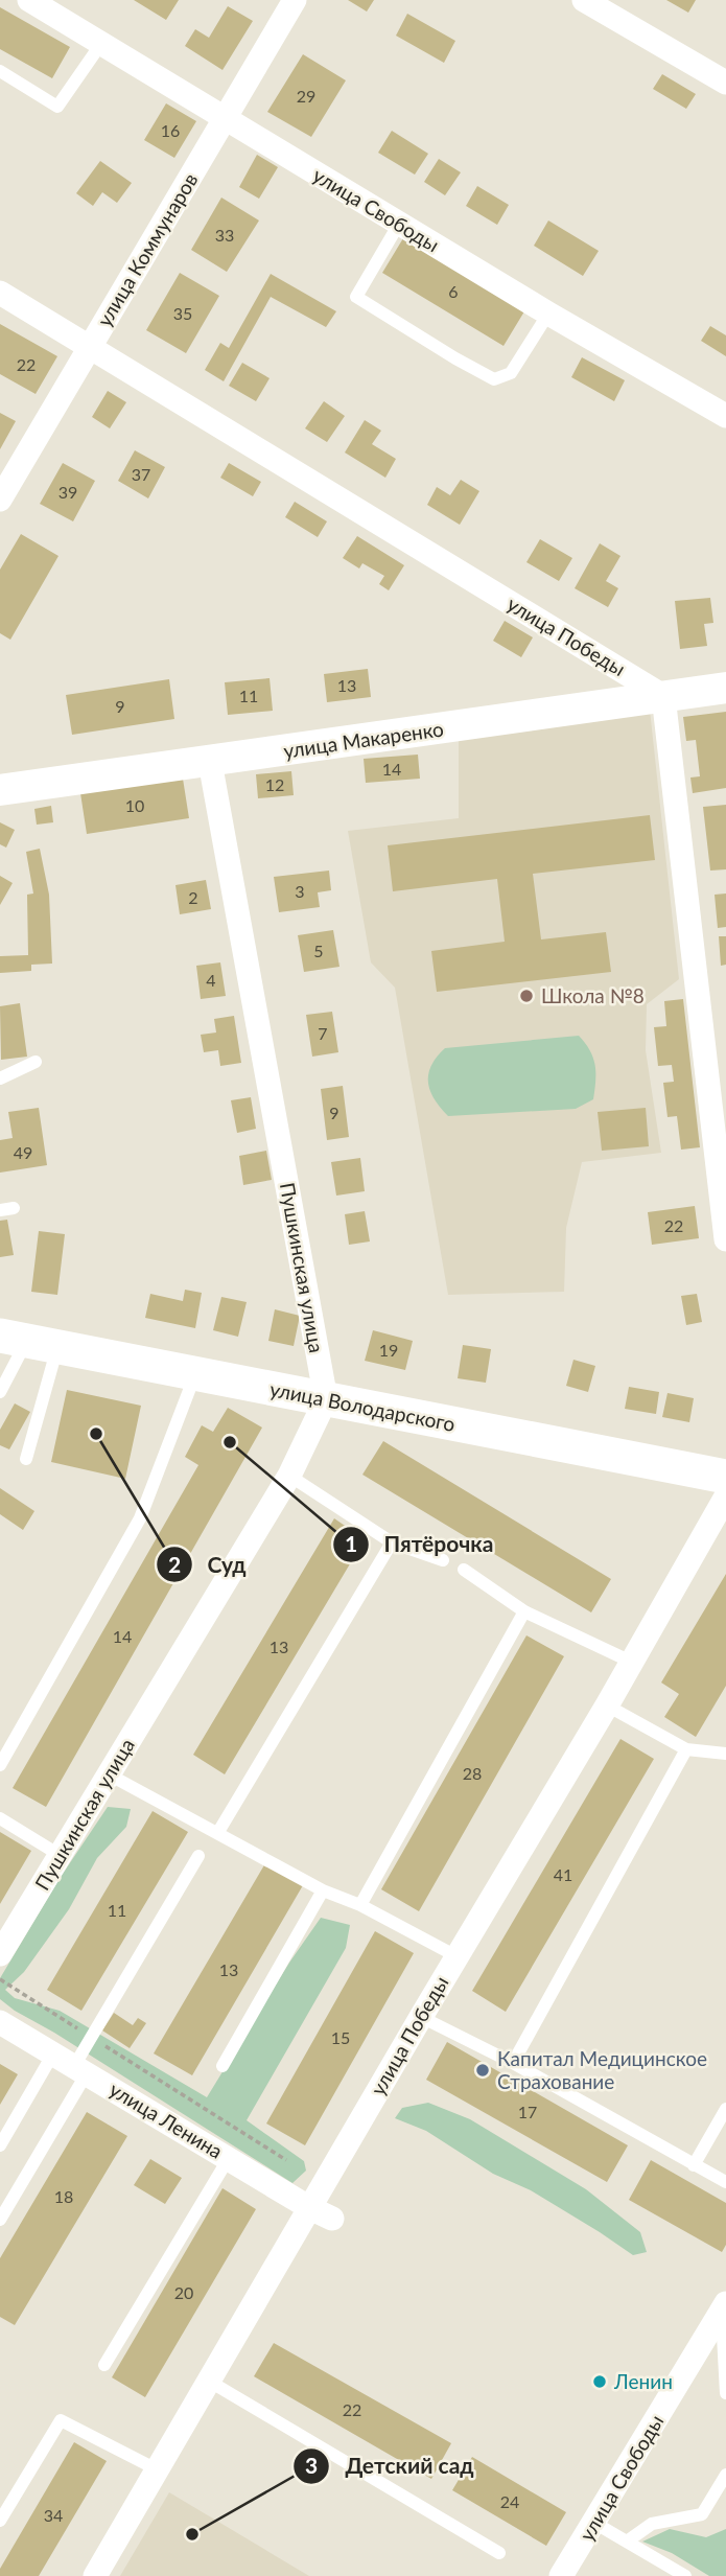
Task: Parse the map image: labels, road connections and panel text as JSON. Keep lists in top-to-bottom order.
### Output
{
  "streets": {
    "main road": ["улица Володарского"],
    "street": [
      "улица Свободы",
      "улица Коммунаров",
      "улица Победы",
      "улица Макаренко",
      "Пушкинская улица",
      "улица Ленина"
    ]
  },
  "crossings": [
    ["улица Свободы", "улица Коммунаров"],
    ["улица Коммунаров", "улица Победы"],
    ["улица Победы", "улица Макаренко"],
    ["улица Победы", "улица Ленина"],
    ["улица Макаренко", "Пушкинская улица"],
    ["Пушкинская улица", "улица Володарского"]
  ],
  "places": [
    "Школа №8",
    "Суд",
    "Пятёрочка",
    "Капитал Медицинское Страхование",
    "Ленин",
    "Детский сад"
  ],
  "house_numbers": [
    "29",
    "16",
    "33",
    "6",
    "35",
    "22",
    "37",
    "39",
    "13",
    "11",
    "9",
    "14",
    "12",
    "10",
    "3",
    "2",
    "5",
    "4",
    "7",
    "9",
    "49",
    "22",
    "19",
    "14",
    "13",
    "28",
    "41",
    "11",
    "13",
    "15",
    "17",
    "18",
    "20",
    "22",
    "24",
    "34"
  ]
}
